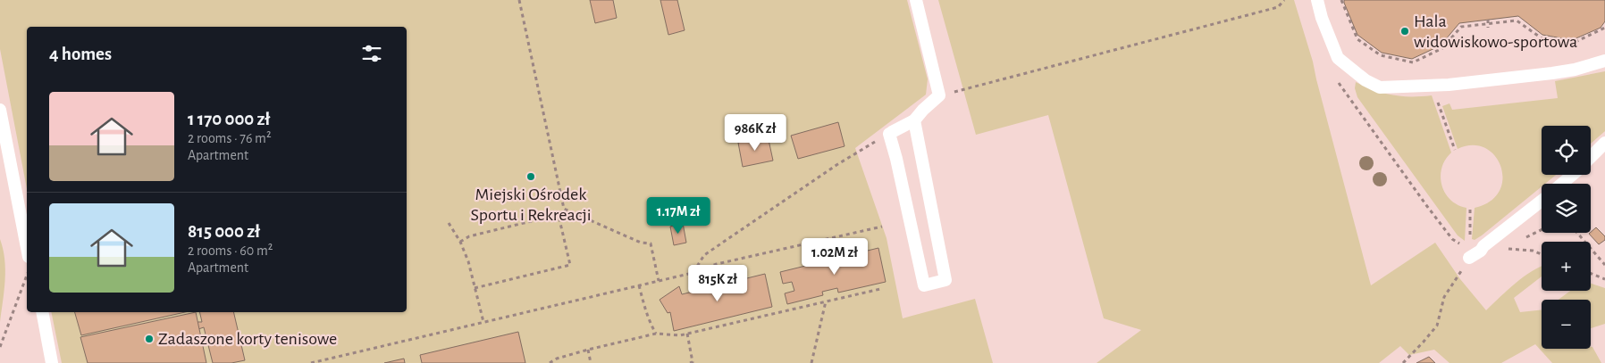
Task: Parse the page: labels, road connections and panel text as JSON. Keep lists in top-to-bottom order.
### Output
{
  "places": ["Hala widowiskowo-sportowa", "Miejski Ośrodek Sportu i Rekreacji", "Zadaszone korty tenisowe"],
  "page": {
    "heading": "4 homes",
    "list": [
      {
        "name": "1 170 000 zł",
        "note": "2 rooms · 76 m² · Apartment"
      },
      {
        "name": "815 000 zł",
        "note": "2 rooms · 60 m² · Apartment"
      }
    ],
    "price": [
      "986K zł",
      "1.17M zł",
      "1.02M zł",
      "815K zł"
    ],
    "map_buttons": ["+", "−"]
  }
}
